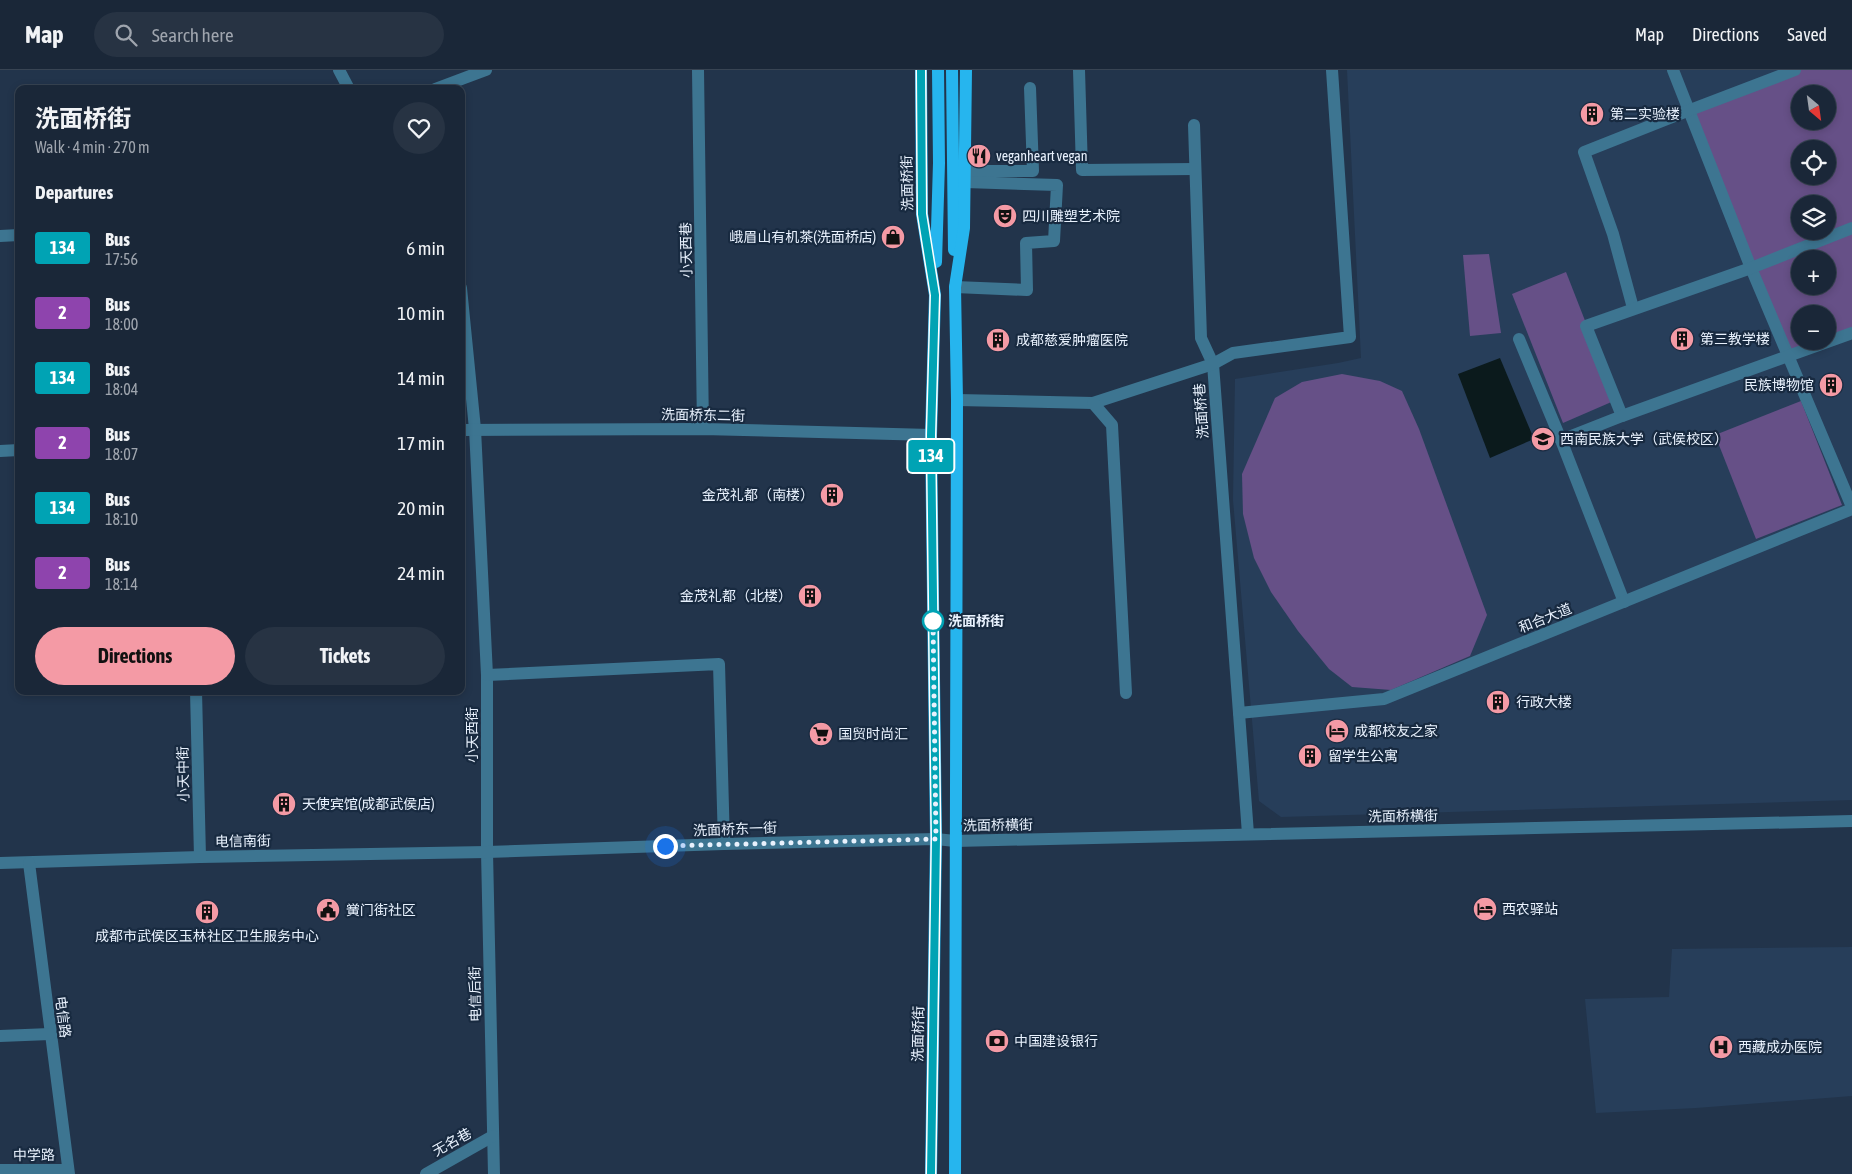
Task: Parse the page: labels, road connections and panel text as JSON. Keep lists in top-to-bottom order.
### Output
{
  "streets": {
    "main road": ["洗面桥街"],
    "street": [
      "小天西巷",
      "洗面桥巷",
      "洗面桥东二街",
      "和合大道",
      "小天西街",
      "小天中街",
      "洗面桥横街",
      "洗面桥东一街",
      "电信南街",
      "电信后街",
      "电信路",
      "无名巷",
      "中学路"
    ]
  },
  "crossings": [
    ["洗面桥街", "洗面桥东二街"],
    ["洗面桥街", "洗面桥东一街"],
    ["小天西巷", "洗面桥东二街"],
    ["洗面桥巷", "和合大道"],
    ["洗面桥巷", "洗面桥横街"],
    ["洗面桥东二街", "小天西街"],
    ["小天西街", "洗面桥东一街"],
    ["小天西街", "电信南街"],
    ["小天西街", "电信后街"],
    ["小天中街", "电信南街"],
    ["洗面桥横街", "洗面桥东一街"],
    ["洗面桥东一街", "电信南街"],
    ["洗面桥东一街", "电信后街"],
    ["电信南街", "电信后街"],
    ["电信南街", "电信路"],
    ["电信后街", "无名巷"],
    ["电信路", "中学路"]
  ],
  "places": {
    "building": [
      "第二实验楼",
      "第三教学楼",
      "成都慈爱肿瘤医院",
      "民族博物馆",
      "金茂礼都（南楼）",
      "金茂礼都（北楼）",
      "行政大楼",
      "留学生公寓",
      "天使宾馆(成都武侯店)",
      "成都市武侯区玉林社区卫生服务中心"
    ],
    "restaurant": ["veganheart vegan"],
    "theatre": ["四川雕塑艺术院"],
    "shop": ["峨眉山有机茶(洗面桥店)"],
    "school or university": ["西南民族大学（武侯校区）"],
    "other": ["洗面桥街"],
    "hotel": ["成都校友之家", "西农驿站"],
    "supermarket": ["国贸时尚汇"],
    "public building": ["黉门街社区"],
    "bank": ["中国建设银行"],
    "hospital": ["西藏成办医院"]
  },
  "lines": ["bus line 134"],
  "north": "bottom right",
  "page": {
    "header": "Map",
    "search": "Search here",
    "nav": ["Map", "Directions", "Saved"],
    "on_map": "134",
    "map_buttons": ["+", "−"],
    "heading": [
      ["洗面桥街", "Walk · 4 min · 270 m"],
      "Departures"
    ],
    "list": [
      {
        "mark": "134",
        "name": "Bus",
        "note": "17:56",
        "value": "6 min"
      },
      {
        "mark": "2",
        "name": "Bus",
        "note": "18:00",
        "value": "10 min"
      },
      {
        "mark": "134",
        "name": "Bus",
        "note": "18:04",
        "value": "14 min"
      },
      {
        "mark": "2",
        "name": "Bus",
        "note": "18:07",
        "value": "17 min"
      },
      {
        "mark": "134",
        "name": "Bus",
        "note": "18:10",
        "value": "20 min"
      },
      {
        "mark": "2",
        "name": "Bus",
        "note": "18:14",
        "value": "24 min"
      }
    ],
    "buttons": ["Directions", "Tickets"]
  }
}
